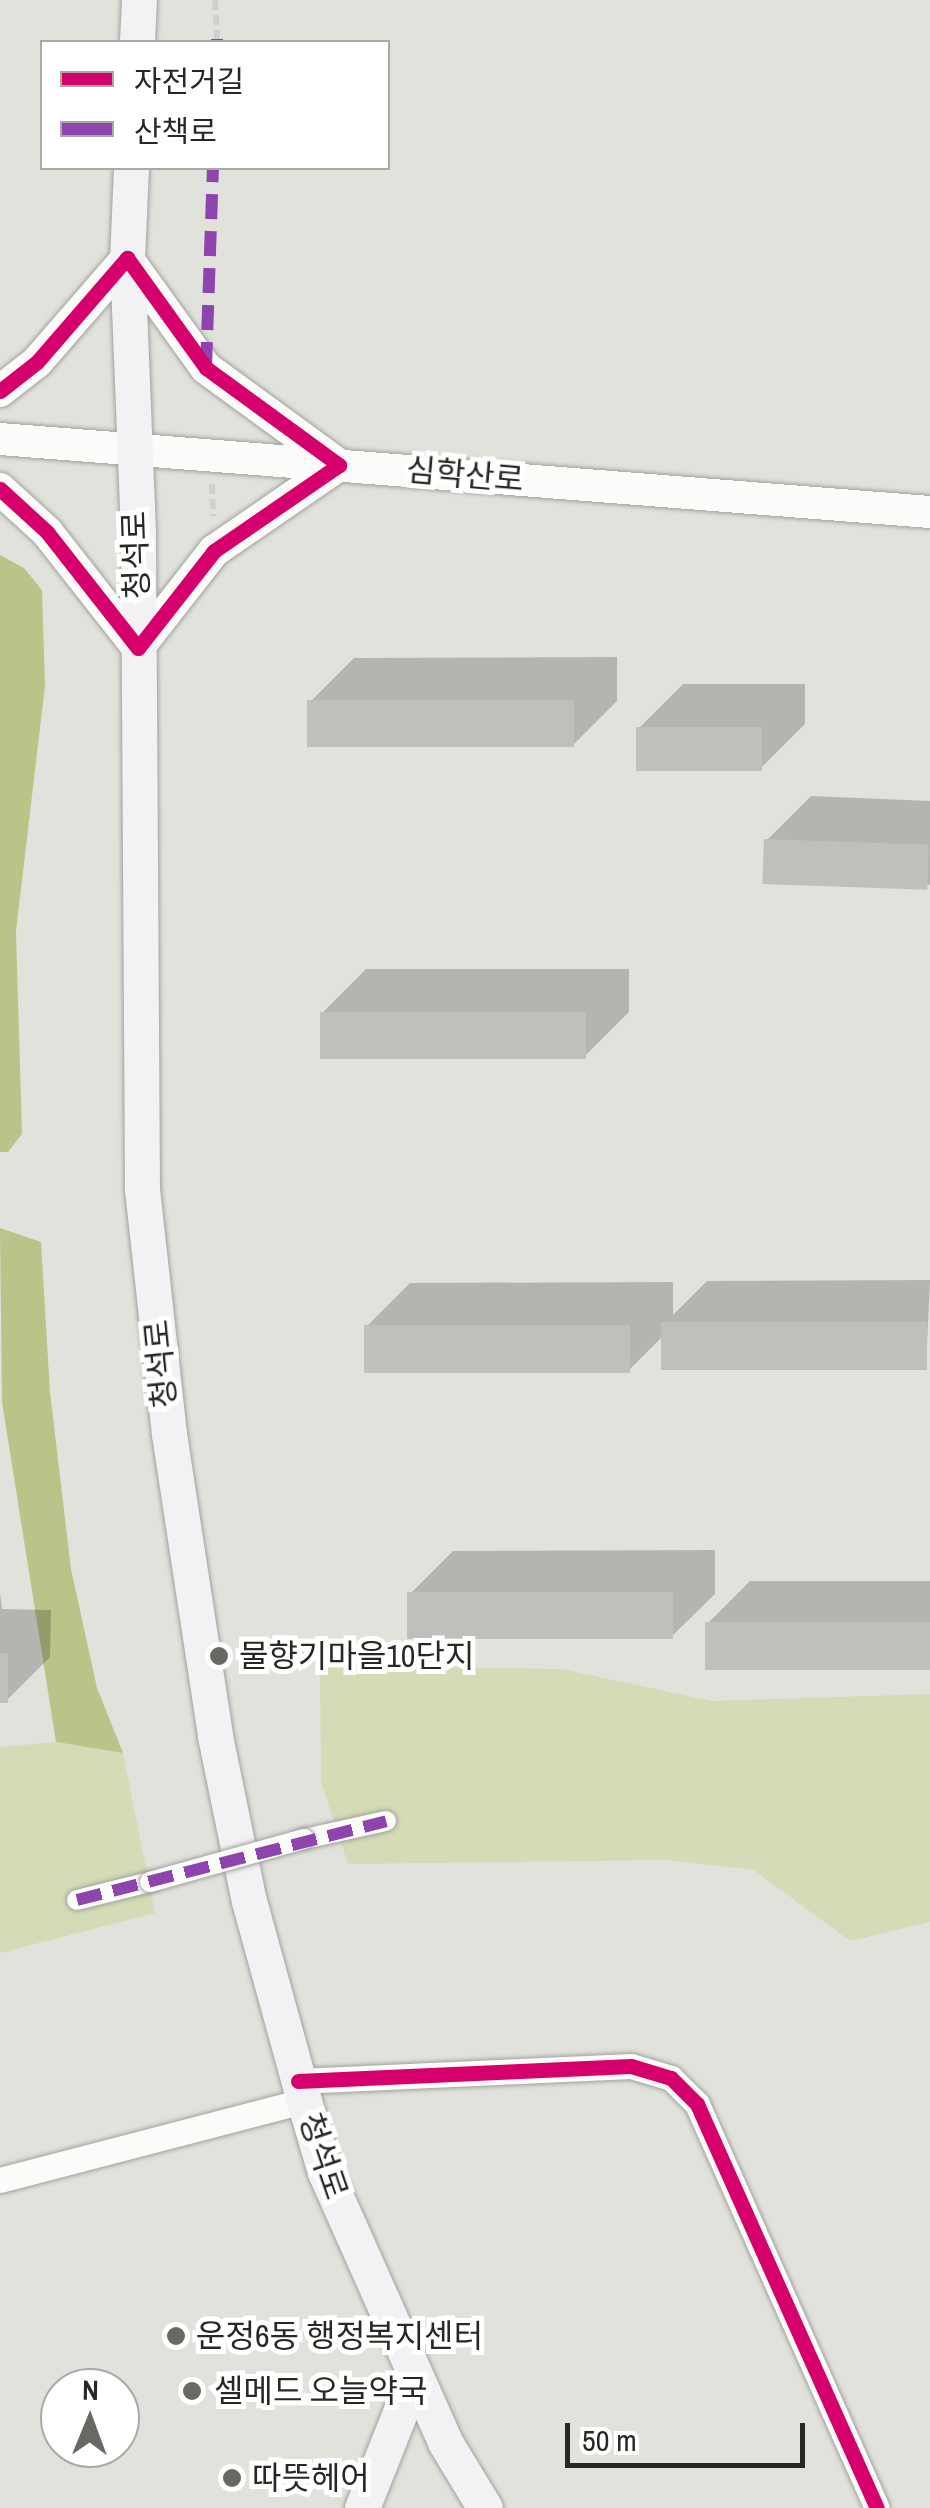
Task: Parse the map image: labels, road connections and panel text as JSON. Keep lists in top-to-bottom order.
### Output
{
  "streets": {
    "main road": ["청석로"],
    "street": ["심학산로"]
  },
  "crossings": [
    ["심학산로", "청석로"]
  ],
  "places": [
    "물향기마을10단지",
    "운정6동 행정복지센터",
    "셀메드 오늘약국",
    "따뜻헤어"
  ],
  "legend": ["자전거길", "산책로"],
  "scale_bar": "50 m",
  "north": "top"
}
